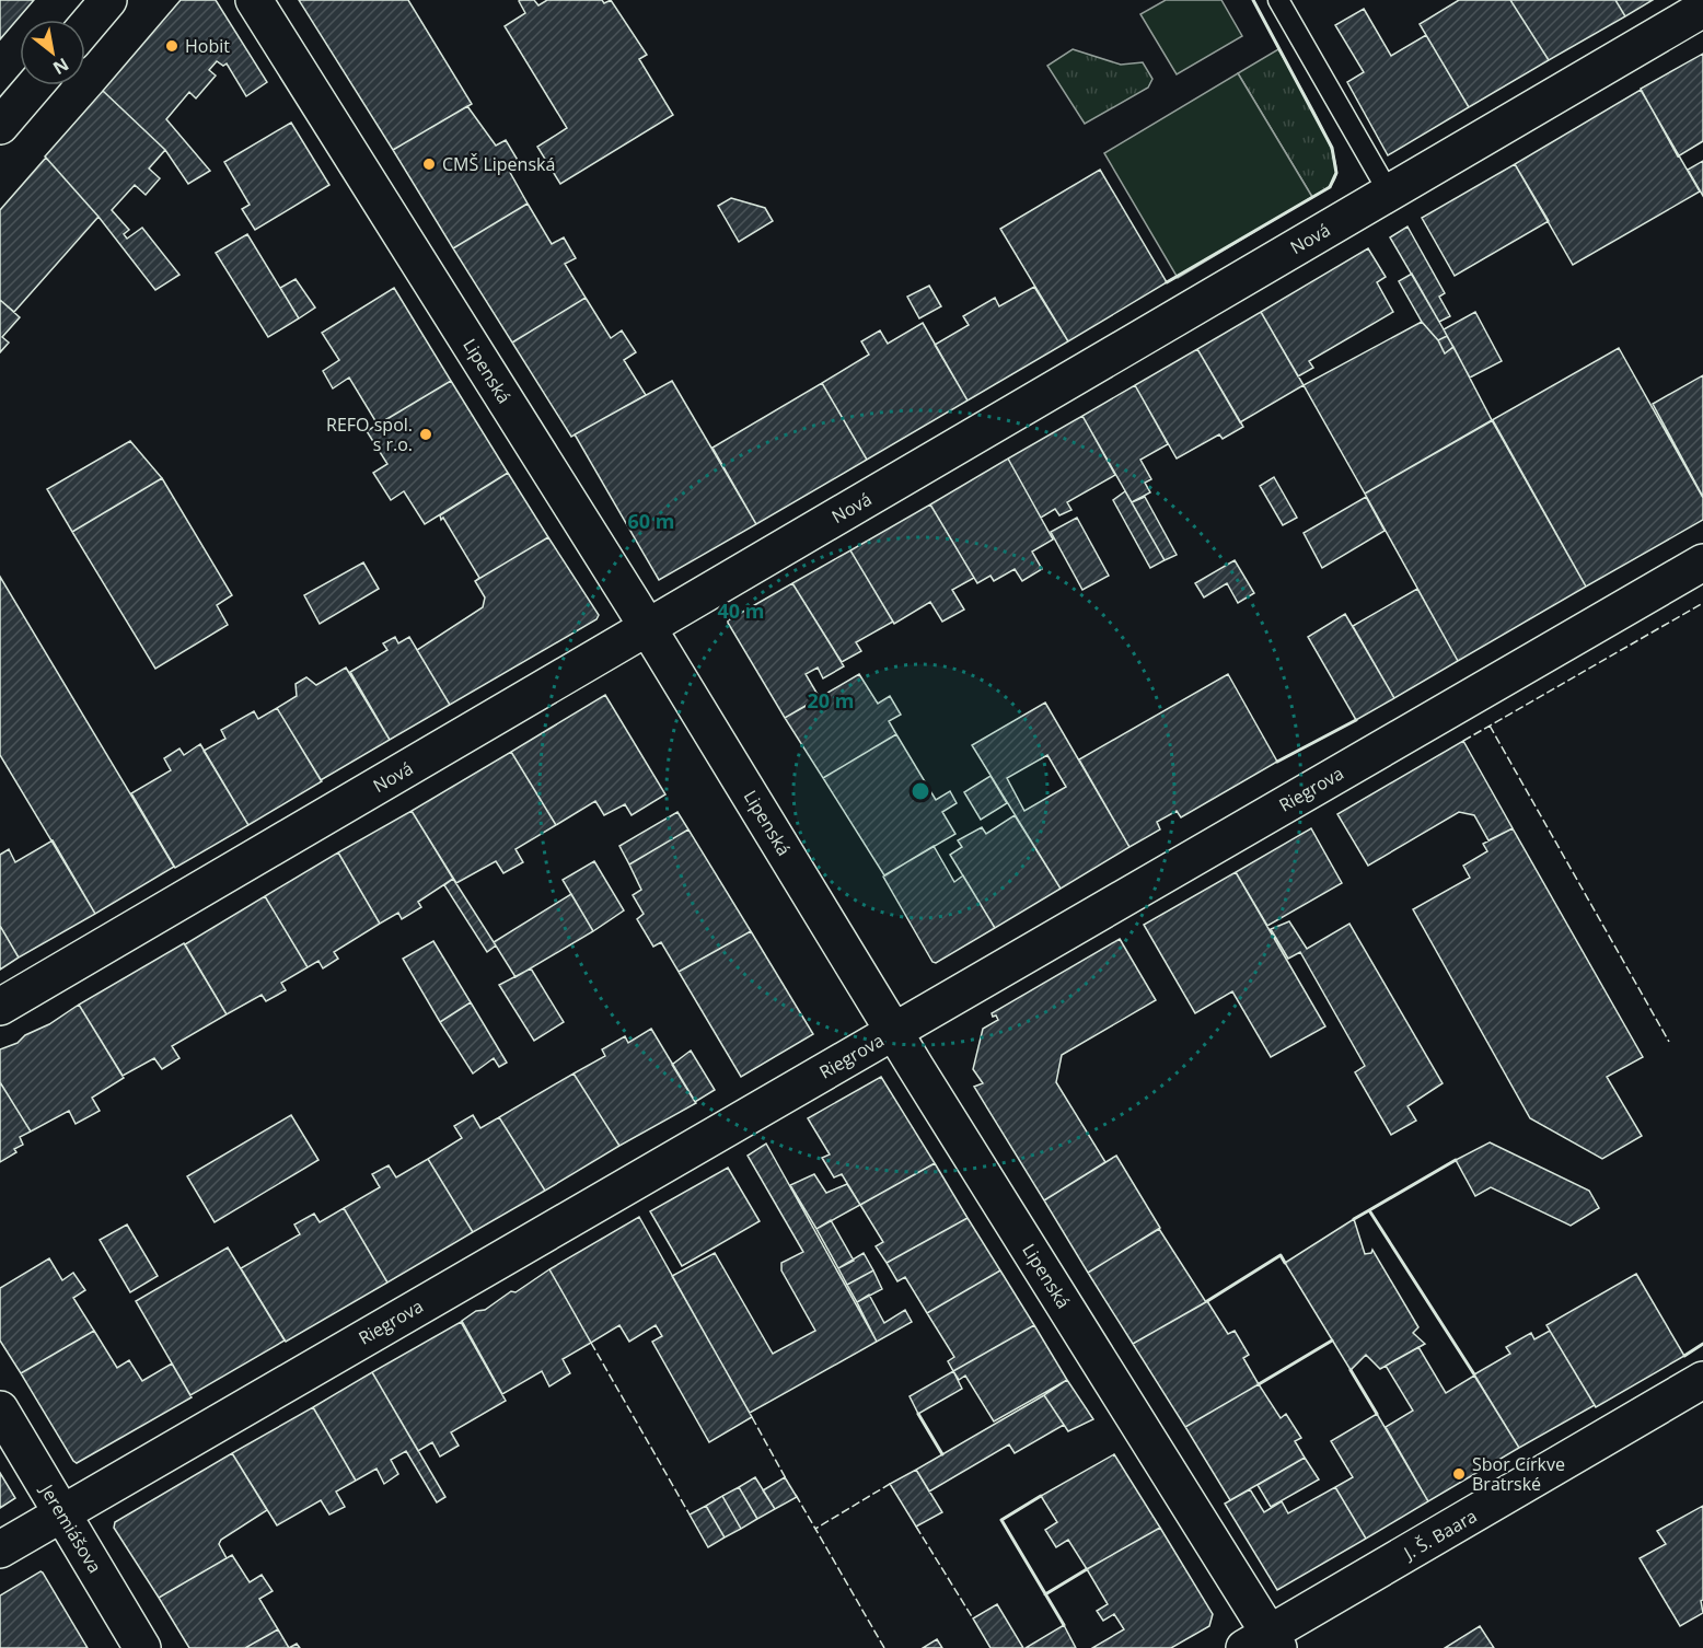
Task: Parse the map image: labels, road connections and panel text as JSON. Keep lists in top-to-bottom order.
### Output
{
  "streets": {
    "street": [
      "Nová",
      "Lipenská",
      "Riegrova",
      "Jeremiášova",
      "J. Š. Baara"
    ]
  },
  "crossings": [
    ["Nová", "Lipenská"],
    ["Lipenská", "Riegrova"],
    ["Lipenská", "J. Š. Baara"],
    ["Riegrova", "Jeremiášova"]
  ],
  "places": [
    "Hobit",
    "CMŠ Lipenská",
    "REFO spol. s r.o.",
    "Sbor Církve Bratrské"
  ],
  "north": "bottom right",
  "rings": ["60 m", "40 m", "20 m"]
}
